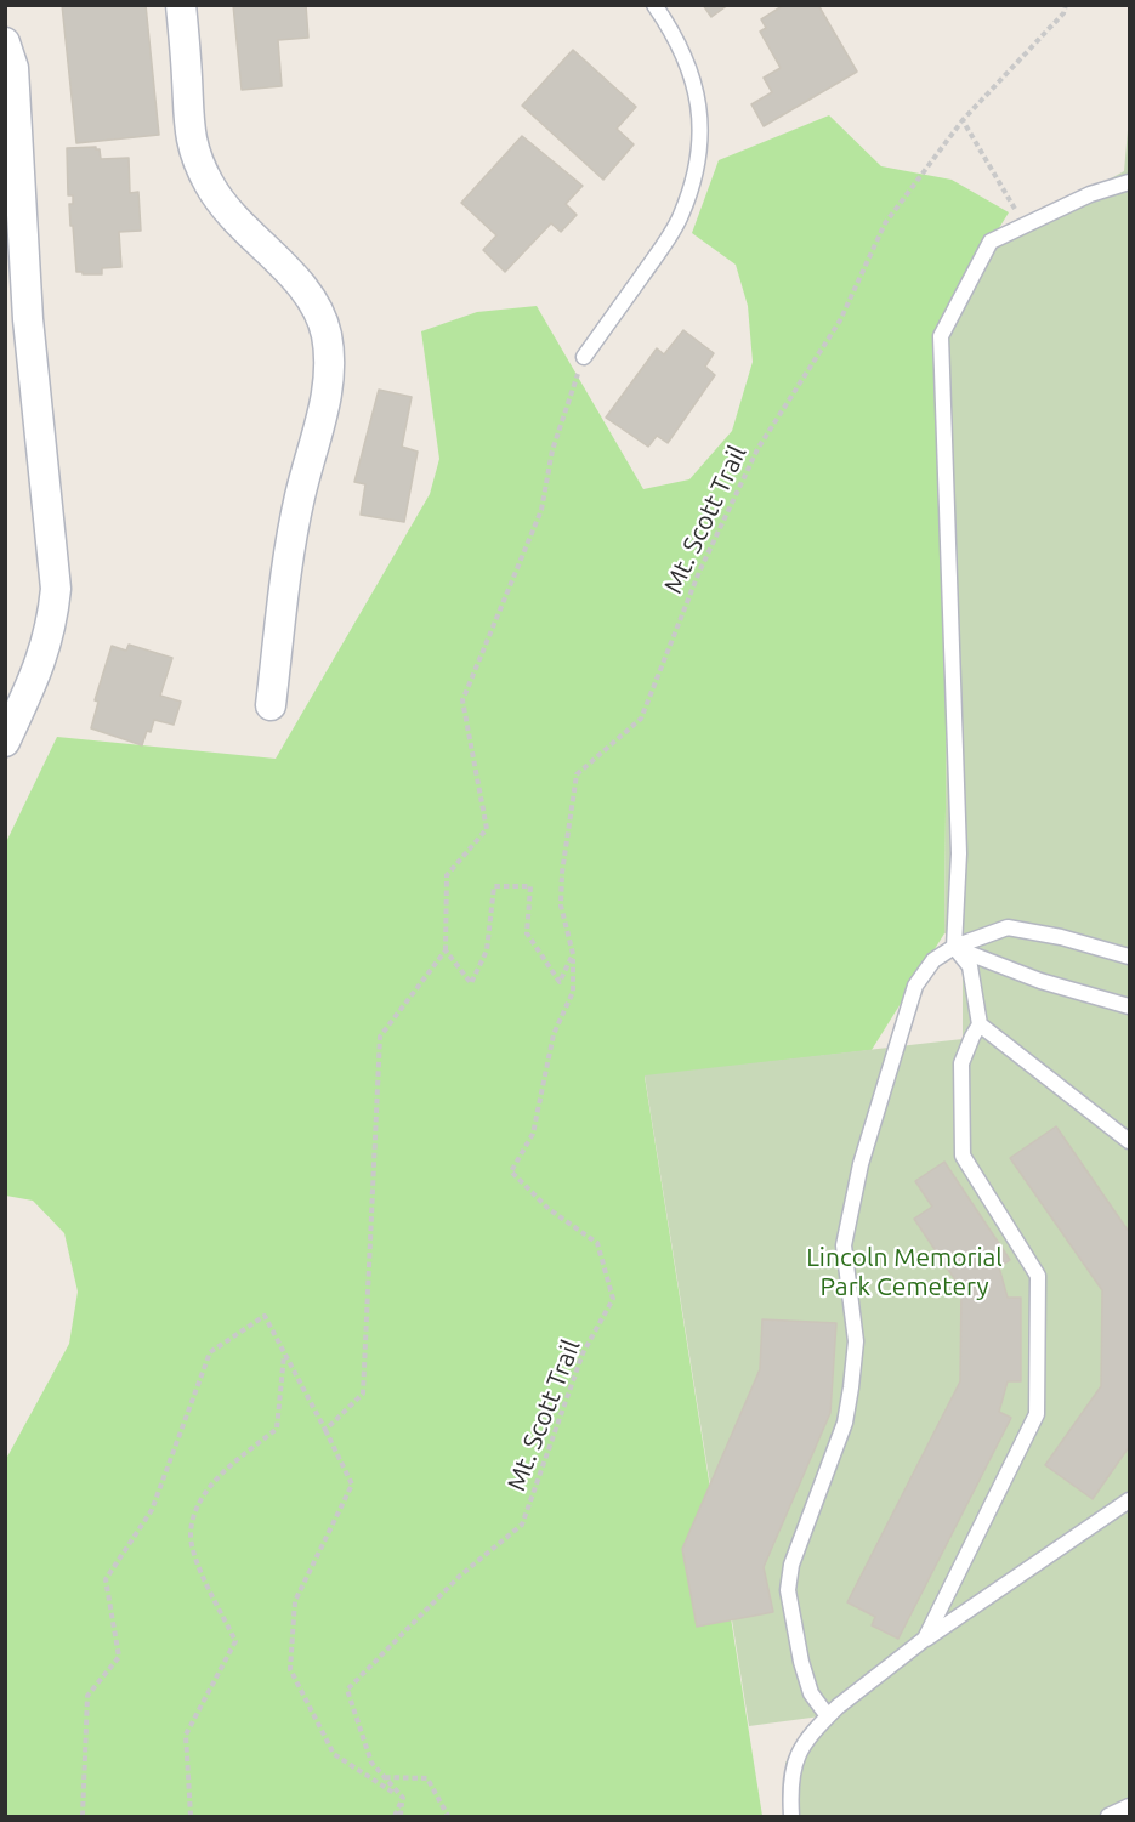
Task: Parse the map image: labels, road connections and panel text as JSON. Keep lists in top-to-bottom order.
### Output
{
  "streets": {
    "path": ["Mt. Scott Trail"]
  },
  "parks": ["Lincoln Memorial Park Cemetery"]
}
